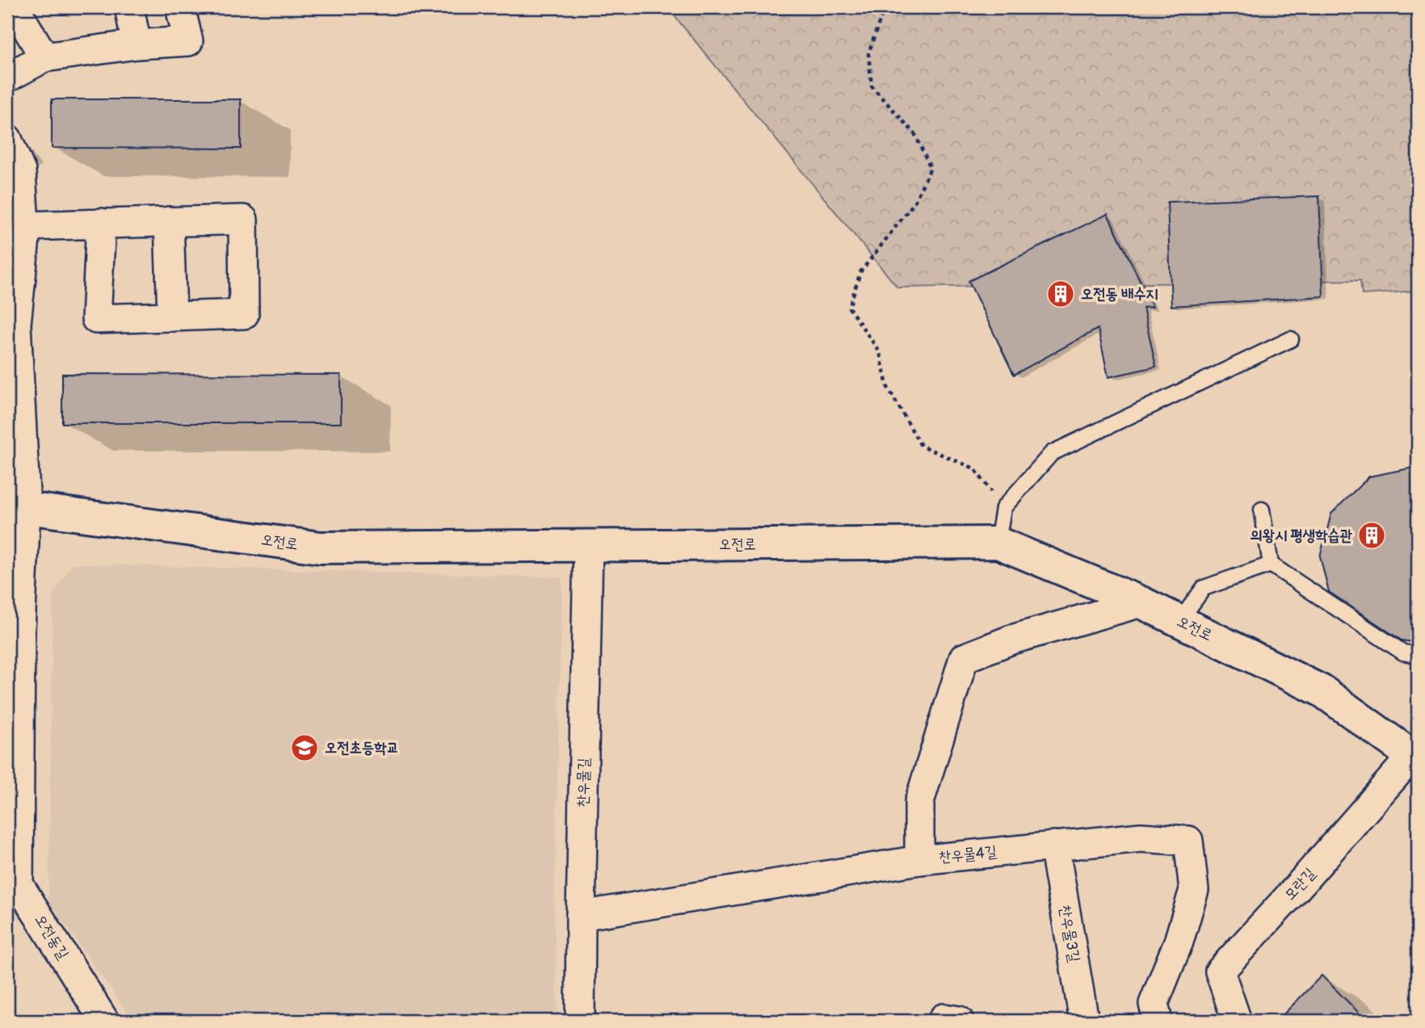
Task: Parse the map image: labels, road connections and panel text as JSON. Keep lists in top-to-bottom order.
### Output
{
  "streets": {
    "street": [
      "오전로",
      "찬우물길",
      "찬우물4길",
      "모란길",
      "찬우물3길",
      "오전동길"
    ]
  },
  "crossings": [
    ["오전로", "찬우물길"],
    ["오전로", "모란길"],
    ["오전로", "오전동길"],
    ["찬우물길", "찬우물4길"],
    ["찬우물4길", "찬우물3길"]
  ],
  "places": {
    "building": ["오전동 배수지", "의왕시 평생학습관"],
    "school or university": ["오전초등학교"]
  }
}
